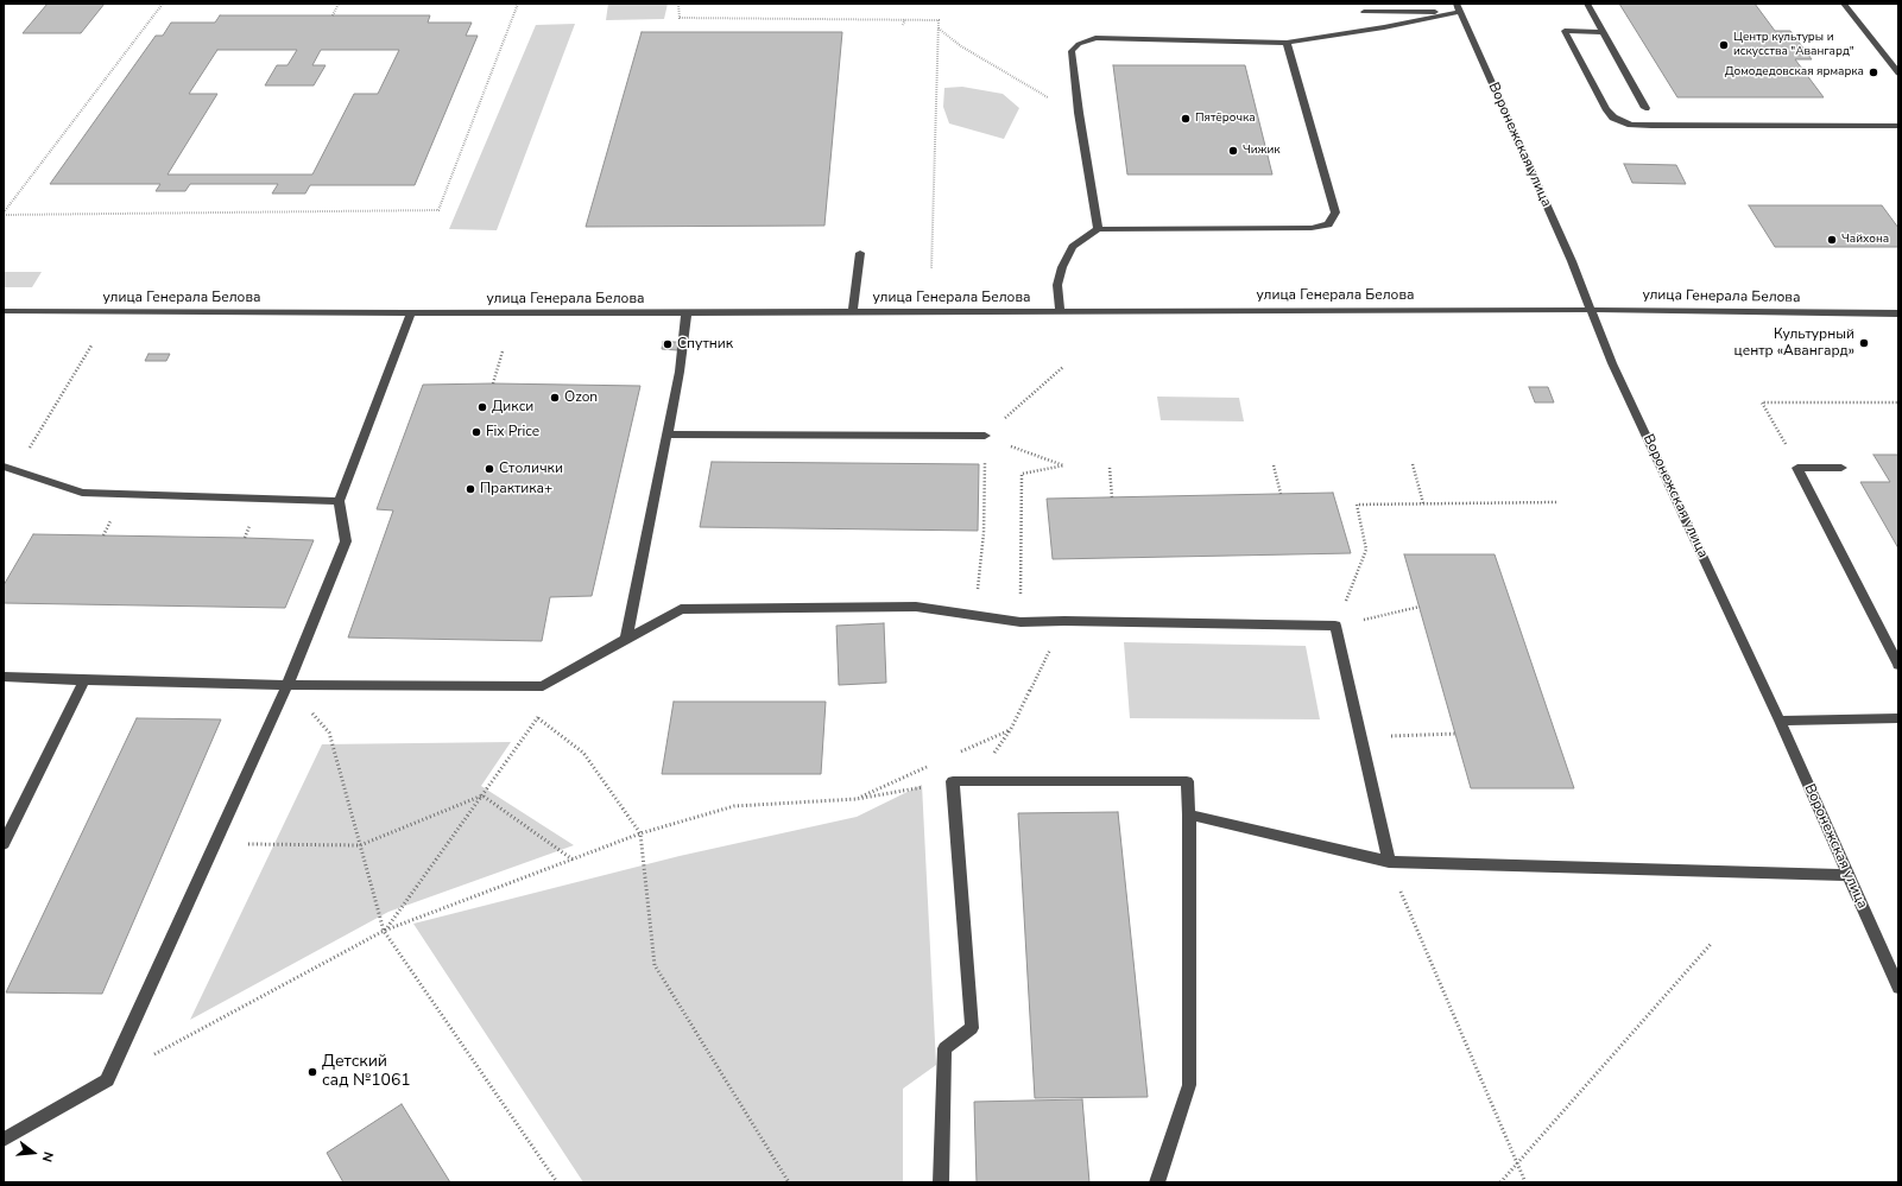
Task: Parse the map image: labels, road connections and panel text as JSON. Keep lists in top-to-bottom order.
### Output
{
  "streets": {
    "street": ["Воронежская улица", "улица Генерала Белова"]
  },
  "crossings": [
    ["Воронежская улица", "улица Генерала Белова"]
  ],
  "places": [
    "Центр культуры и искусства \"Авангард\"",
    "Домодедовская ярмарка",
    "Пятёрочка",
    "Чижик",
    "Чайхона",
    "Культурный центр «Авангард»",
    "Спутник",
    "Ozon",
    "Дикси",
    "Fix Price",
    "Столички",
    "Практика+",
    "Детский сад №1061"
  ],
  "north": "right"
}
